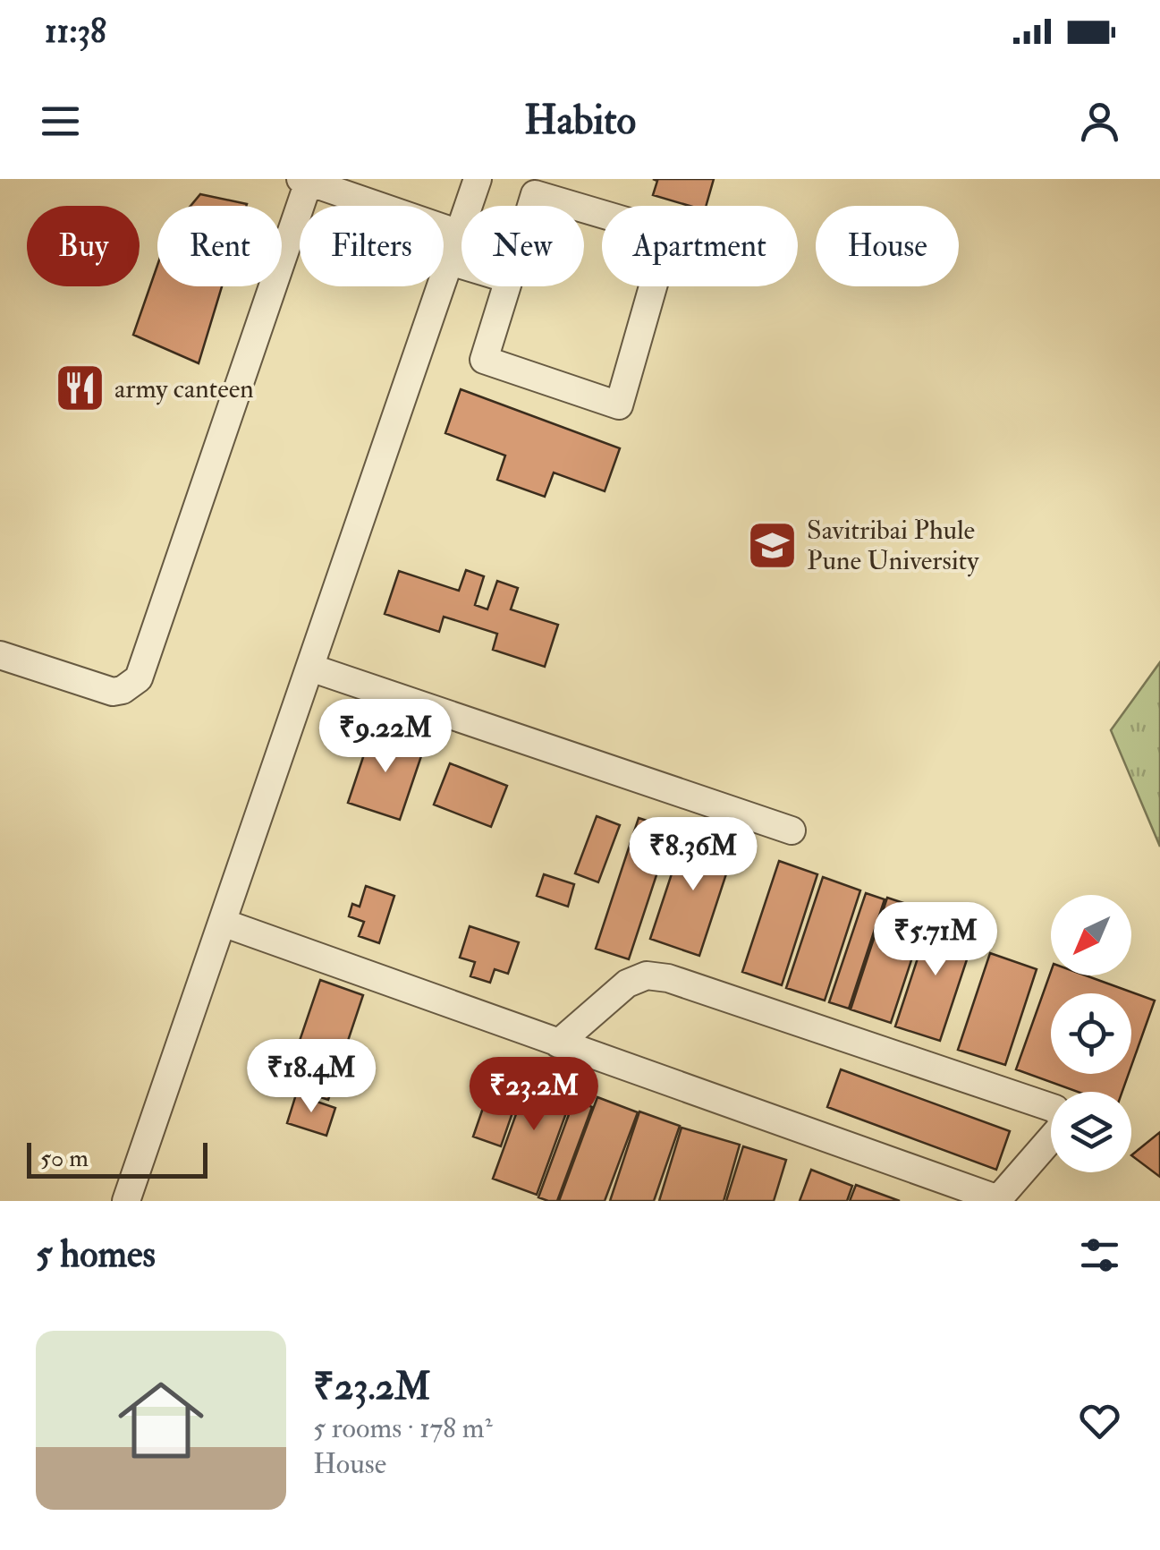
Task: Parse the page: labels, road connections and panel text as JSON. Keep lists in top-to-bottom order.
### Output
{
  "places": {
    "restaurant": ["army canteen"],
    "school or university": ["Savitribai Phule Pune University"]
  },
  "scale_bar": "50 m",
  "north": "bottom left",
  "page": {
    "status": "11:38",
    "header": "Habito",
    "chip": [
      "Buy",
      "Rent",
      "Filters",
      "New",
      "Apartment",
      "House"
    ],
    "price": [
      "₹9.22M",
      "₹8.36M",
      "₹5.71M",
      "₹18.4M",
      "₹23.2M"
    ],
    "scale": "50 m",
    "heading": "5 homes",
    "list": [
      {
        "name": "₹23.2M",
        "note": "5 rooms · 178 m² · House"
      }
    ]
  }
}
